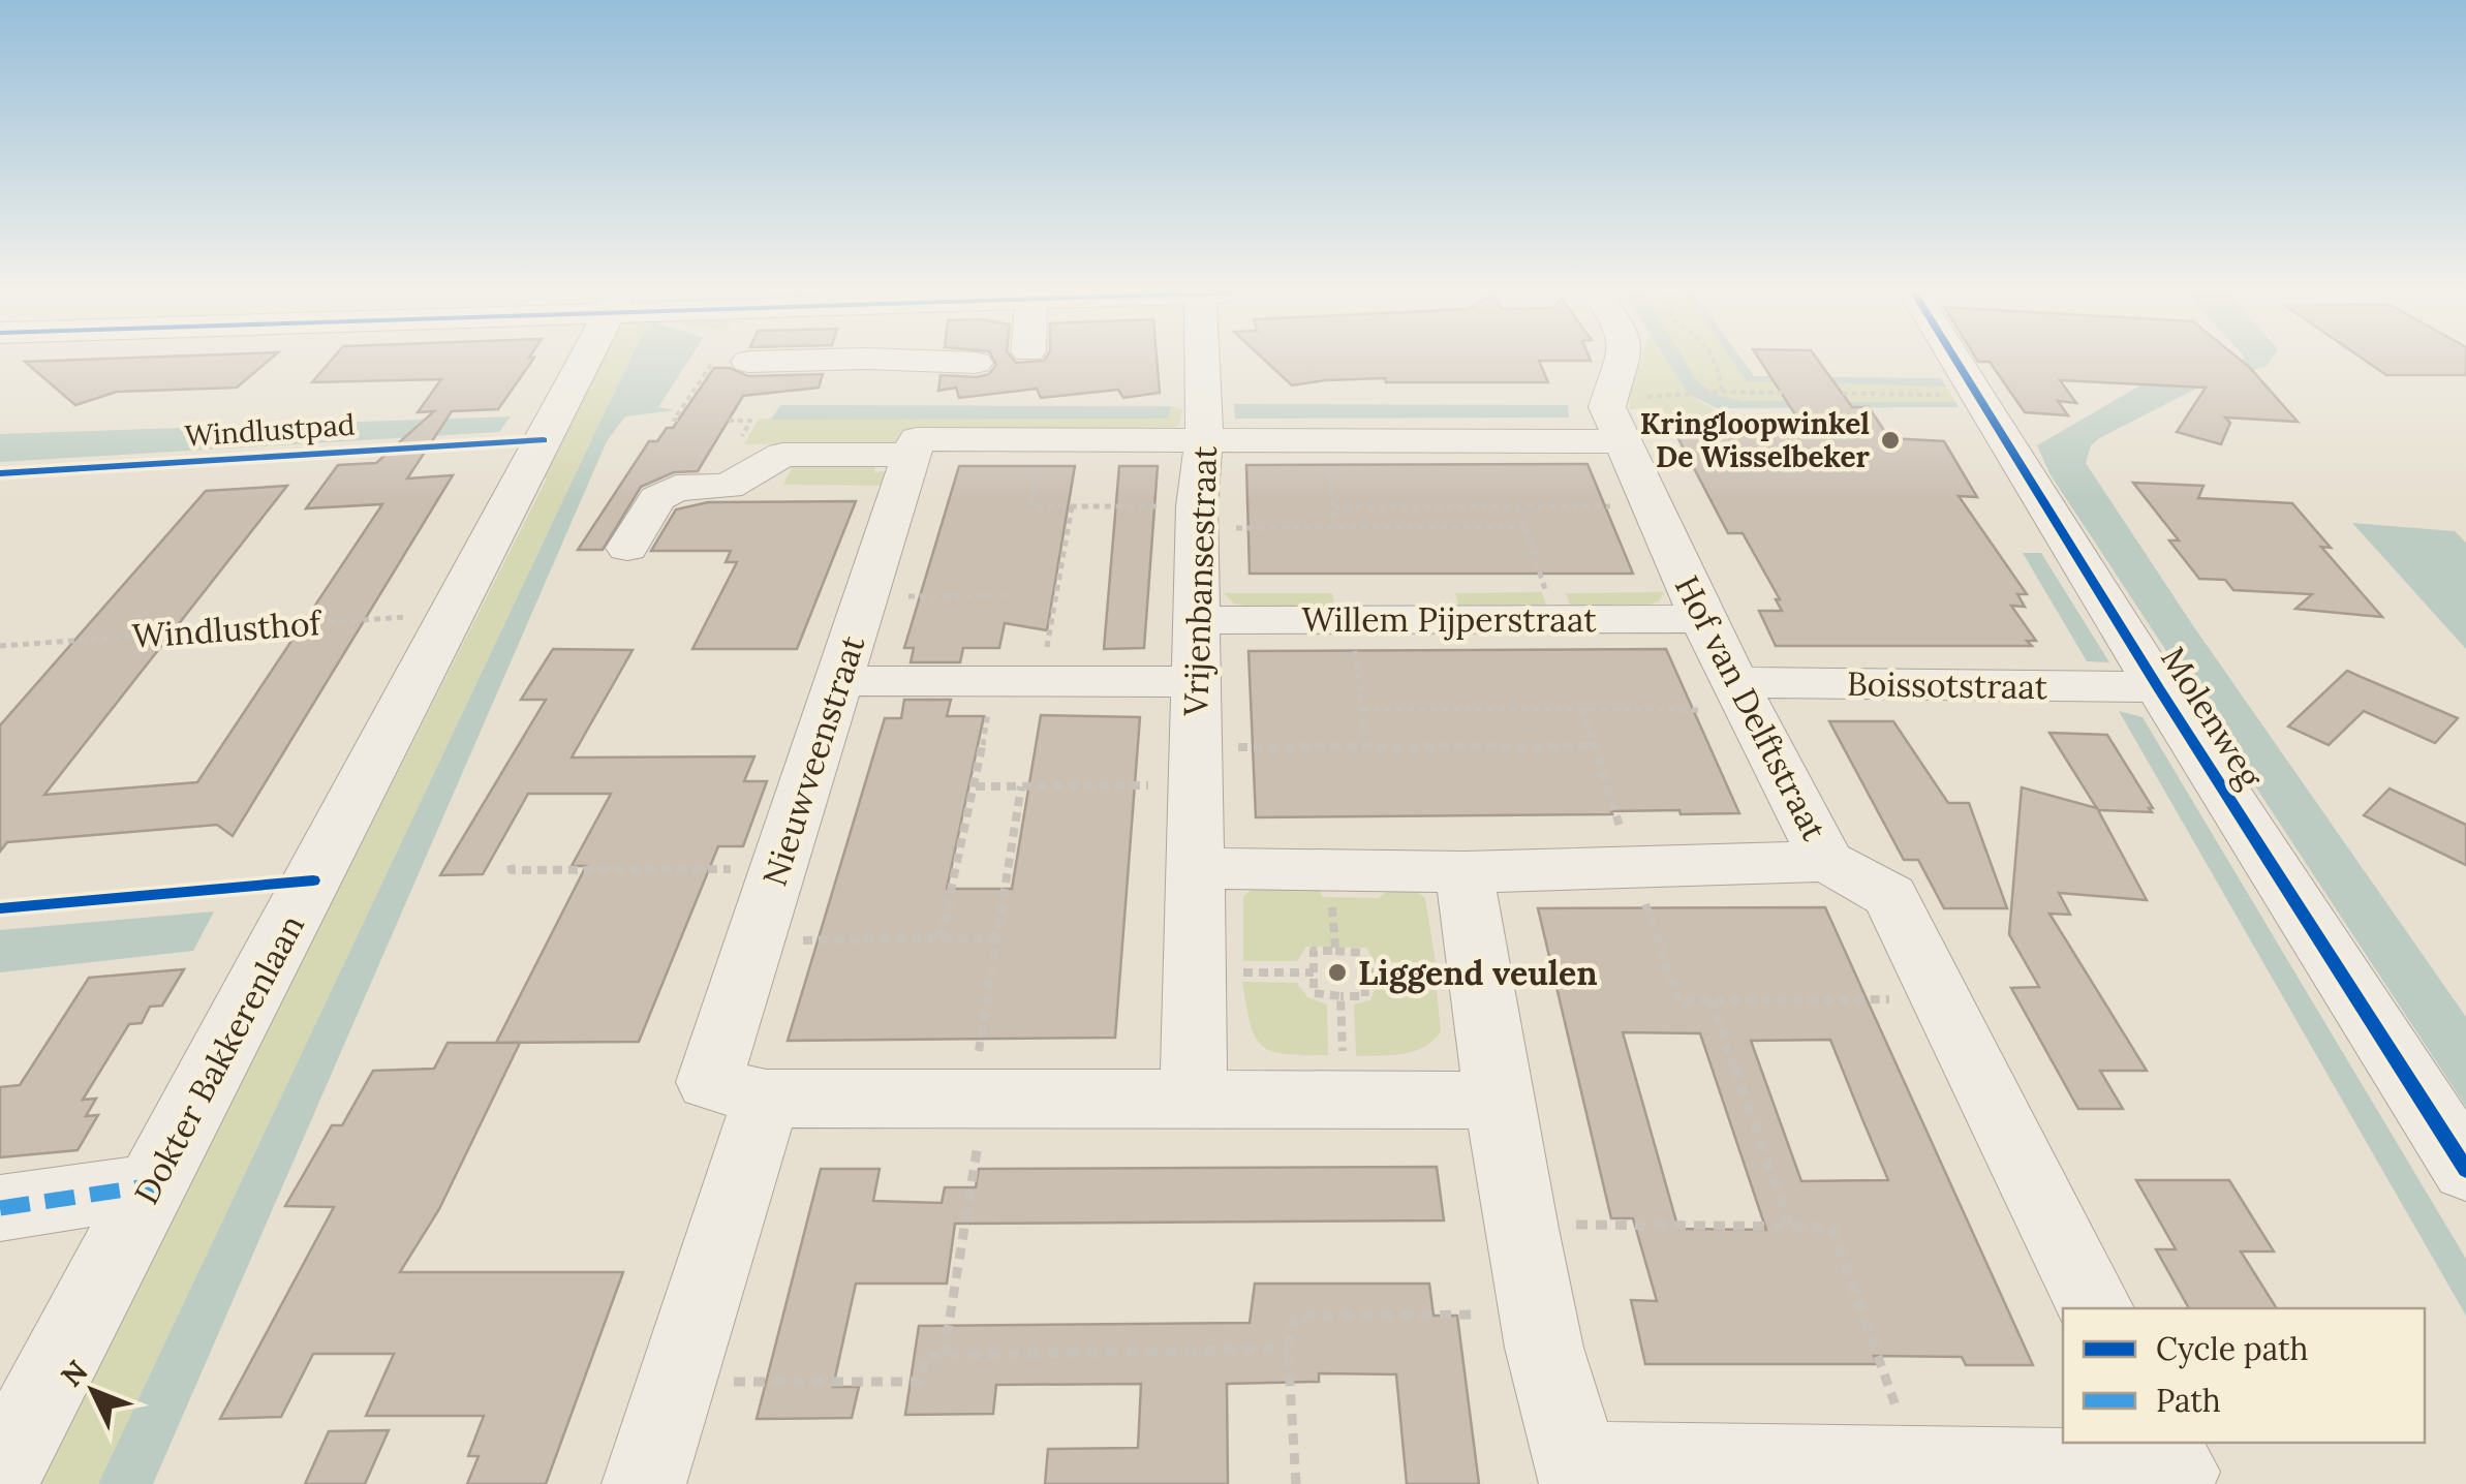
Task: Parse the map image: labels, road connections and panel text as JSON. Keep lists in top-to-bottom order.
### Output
{
  "streets": {
    "street": [
      "Vrijenbansestraat",
      "Willem Pijperstraat",
      "Boissotstraat",
      "Hof van Delftstraat",
      "Molenweg",
      "Nieuwveenstraat",
      "Dokter Bakkerenlaan"
    ],
    "path": ["Windlusthof"],
    "cycle path": ["Windlustpad"]
  },
  "crossings": [
    ["Vrijenbansestraat", "Willem Pijperstraat"],
    ["Willem Pijperstraat", "Hof van Delftstraat"],
    ["Windlusthof", "Dokter Bakkerenlaan"],
    ["Boissotstraat", "Hof van Delftstraat"],
    ["Boissotstraat", "Molenweg"]
  ],
  "places": ["Kringloopwinkel De Wisselbeker", "Liggend veulen"],
  "legend": ["Cycle path", "Path"],
  "north": "top left"
}
